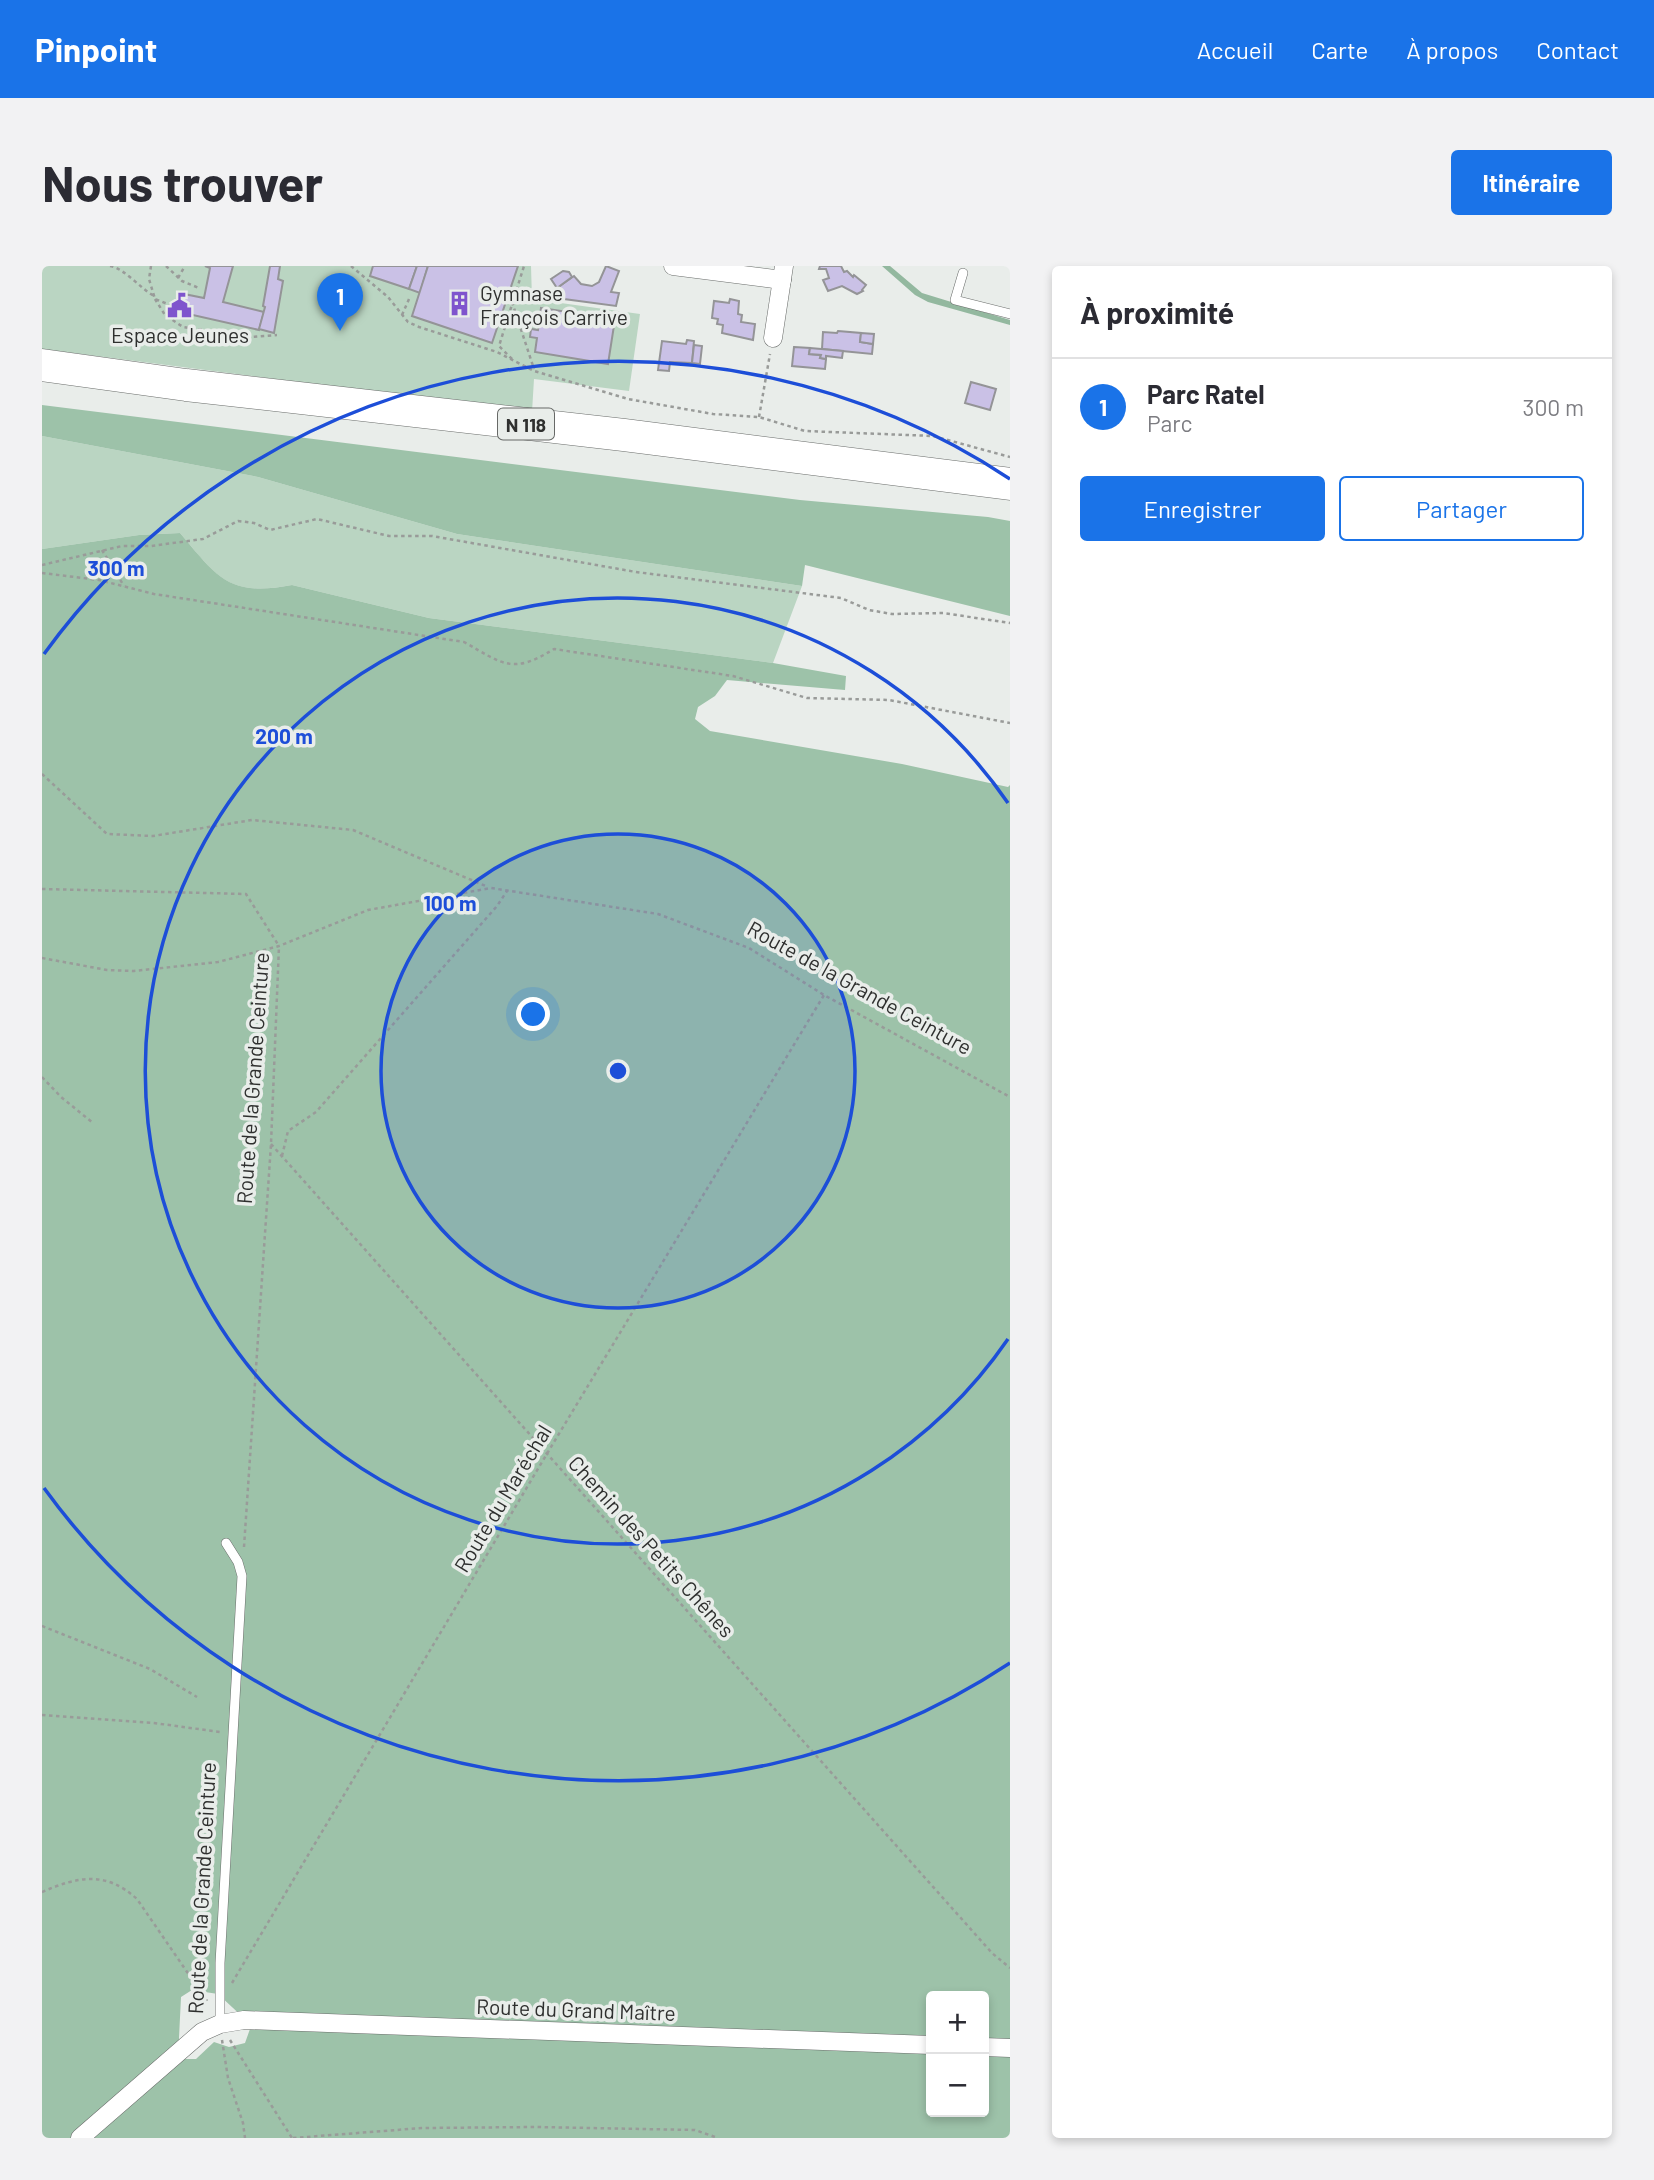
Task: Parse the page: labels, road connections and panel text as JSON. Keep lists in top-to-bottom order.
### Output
{
  "streets": {
    "highway": ["N 118"],
    "street": ["Route de la Grande Ceinture", "Route du Grand Maître"],
    "path": ["Route du Maréchal", "Chemin des Petits Chênes"]
  },
  "crossings": [
    ["Route de la Grande Ceinture", "Route du Maréchal"],
    ["Route de la Grande Ceinture", "Chemin des Petits Chênes"],
    ["Route de la Grande Ceinture", "Route du Grand Maître"],
    ["Route du Maréchal", "Chemin des Petits Chênes"],
    ["Route du Maréchal", "Route du Grand Maître"]
  ],
  "places": {
    "building": ["Gymnase François Carrive"],
    "public building": ["Espace Jeunes"]
  },
  "page": {
    "header": "Pinpoint",
    "nav": [
      "Accueil",
      "Carte",
      "À propos",
      "Contact"
    ],
    "buttons": [
      "Itinéraire",
      ["Enregistrer", "Partager"]
    ],
    "title": "Nous trouver",
    "heading": "À proximité",
    "pins": "1",
    "list": [
      {
        "mark": "1",
        "name": "Parc Ratel",
        "note": "Parc",
        "value": "300 m"
      }
    ],
    "map_buttons": ["+", "−"]
  },
  "rings": ["300 m", "200 m", "100 m"]
}
